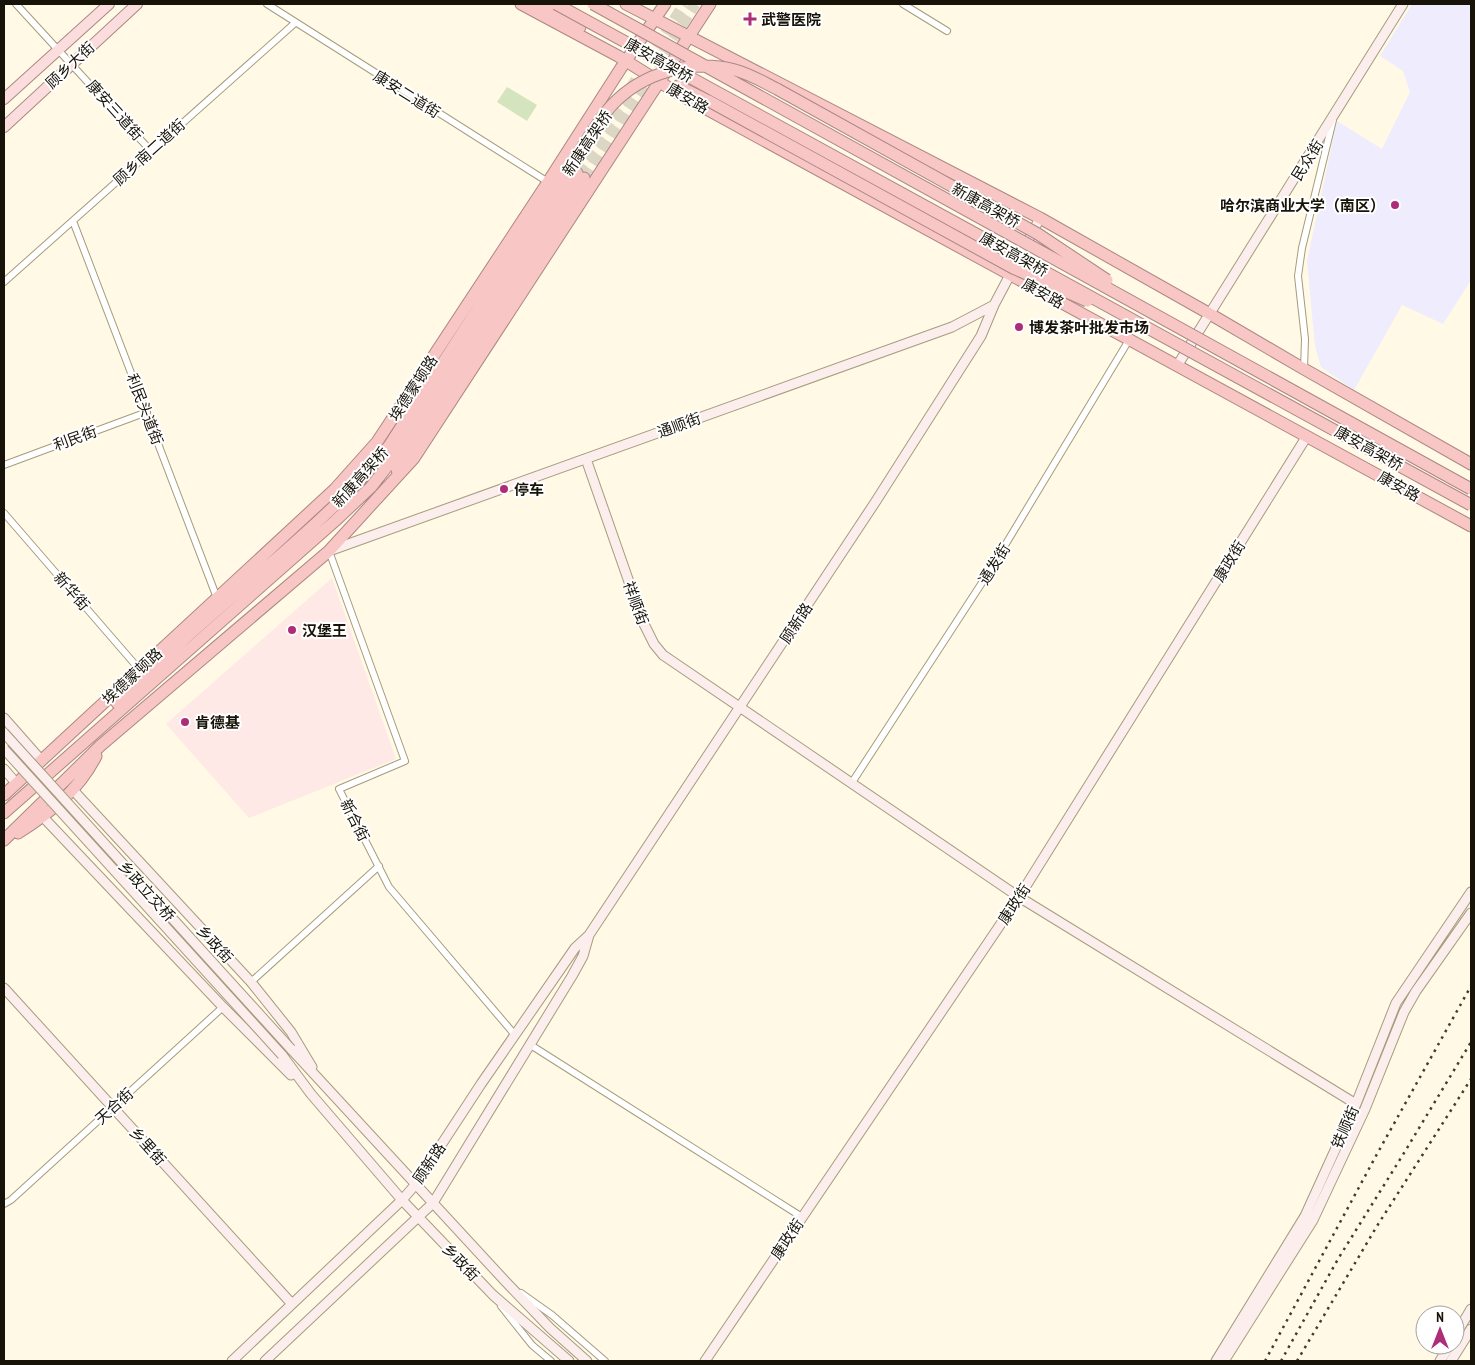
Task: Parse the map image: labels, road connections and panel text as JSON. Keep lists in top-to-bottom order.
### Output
{
  "streets": {
    "highway": [
      "康安高架桥",
      "康安路",
      "新康高架桥",
      "埃德蒙顿路"
    ],
    "main road": [
      "顾乡大街",
      "民众街",
      "通顺街",
      "康政街",
      "祥顺街",
      "顾新路",
      "乡政立交桥",
      "乡政街",
      "铁顺街",
      "乡里街"
    ],
    "street": [
      "康安二道街",
      "康安三道街",
      "顾乡南二道街",
      "利民头道街",
      "利民街",
      "通发街",
      "新华街",
      "新合街",
      "天合街"
    ]
  },
  "crossings": [
    ["康安高架桥", "新康高架桥"],
    ["顾乡大街", "康安三道街"],
    ["康安二道街", "顾乡南二道街"],
    ["康安二道街", "埃德蒙顿路"],
    ["康安路", "民众街"],
    ["康安路", "康政街"],
    ["康安路", "通发街"],
    ["康安三道街", "顾乡南二道街"],
    ["新康高架桥", "埃德蒙顿路"],
    ["新康高架桥", "新华街"],
    ["顾乡南二道街", "利民头道街"],
    ["埃德蒙顿路", "利民头道街"],
    ["埃德蒙顿路", "通顺街"],
    ["埃德蒙顿路", "新华街"],
    ["埃德蒙顿路", "新合街"],
    ["利民头道街", "利民街"],
    ["通顺街", "祥顺街"],
    ["通顺街", "顾新路"],
    ["通顺街", "新合街"],
    ["康政街", "祥顺街"],
    ["通发街", "祥顺街"],
    ["祥顺街", "顾新路"],
    ["祥顺街", "铁顺街"],
    ["顾新路", "新合街"],
    ["顾新路", "乡政街"],
    ["顾新路", "乡里街"],
    ["乡政立交桥", "乡政街"],
    ["乡政街", "天合街"],
    ["天合街", "乡里街"]
  ],
  "places": {
    "health": ["武警医院"],
    "other": [
      "哈尔滨商业大学（南区）",
      "博发茶叶批发市场",
      "停车",
      "汉堡王",
      "肯德基"
    ]
  },
  "north": "top"
}
